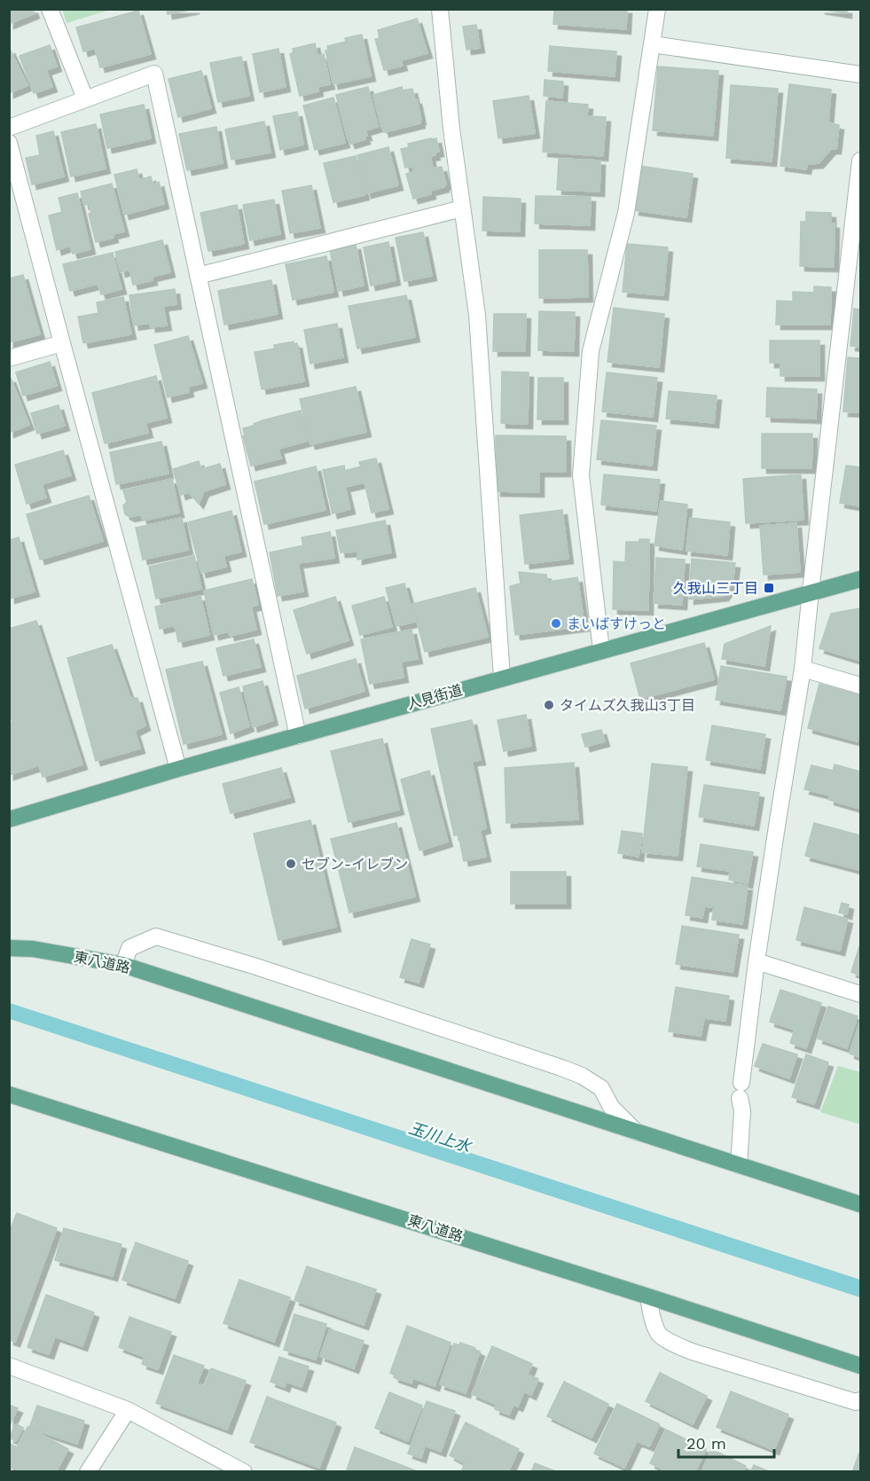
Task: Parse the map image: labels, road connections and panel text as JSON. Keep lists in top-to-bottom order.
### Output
{
  "streets": {
    "main road": ["人見街道", "東八道路"]
  },
  "water": ["玉川上水"],
  "places": {
    "transit": ["久我山三丁目"],
    "other": ["まいばすけっと", "タイムズ久我山3丁目", "セブン-イレブン"]
  },
  "scale_bar": "20 m"
}
